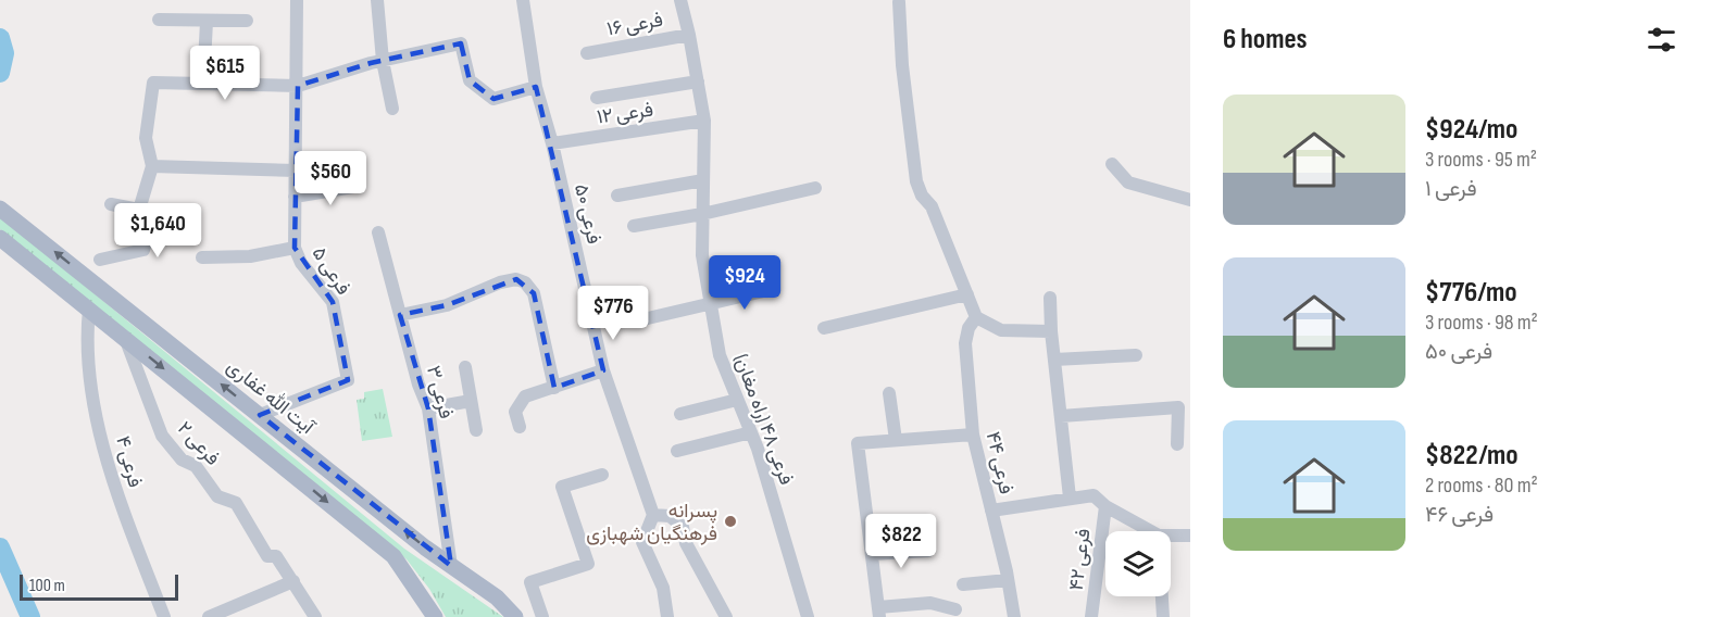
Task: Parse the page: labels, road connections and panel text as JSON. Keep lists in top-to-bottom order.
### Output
{
  "streets": {
    "main road": ["آیت الله غفاری"],
    "street": [
      "فرعی ۱۶",
      "فرعی ۱۲",
      "فرعی ۵۰",
      "فرعی ۵",
      "فرعی ۳",
      "فرعی ۴۸ (راه مغان)",
      "فرعی ۲",
      "فرعی ۴",
      "فرعی ۴۴",
      "فرعی ۴۲"
    ]
  },
  "crossings": [
    ["فرعی ۱۶", "فرعی ۴۸ (راه مغان)"],
    ["فرعی ۱۲", "فرعی ۵۰"],
    ["فرعی ۱۲", "فرعی ۴۸ (راه مغان)"],
    ["فرعی ۵", "آیت الله غفاری"],
    ["فرعی ۳", "آیت الله غفاری"]
  ],
  "places": ["پسرانه فرهنگیان شهبازی"],
  "scale_bar": "100 m",
  "page": {
    "heading": "6 homes",
    "price": [
      "$615",
      "$560",
      "$1,640",
      "$924",
      "$776",
      "$822"
    ],
    "list": [
      {
        "name": "$924/mo",
        "note": "3 rooms · 95 m² · فرعی ۱"
      },
      {
        "name": "$776/mo",
        "note": "3 rooms · 98 m² · فرعی ۵۰"
      },
      {
        "name": "$822/mo",
        "note": "2 rooms · 80 m² · فرعی ۴۶"
      }
    ],
    "scale": "100 m"
  }
}
